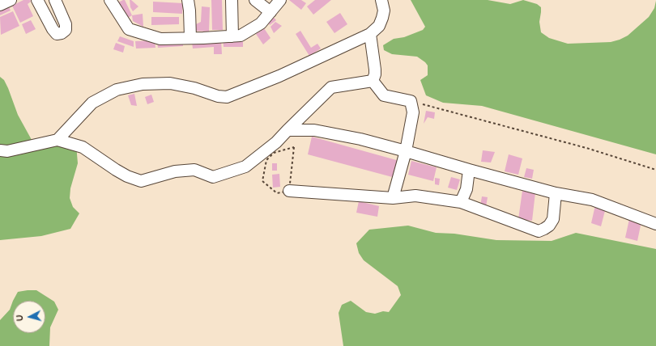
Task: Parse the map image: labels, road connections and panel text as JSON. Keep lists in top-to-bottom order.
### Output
{
  "north": "left"
}
